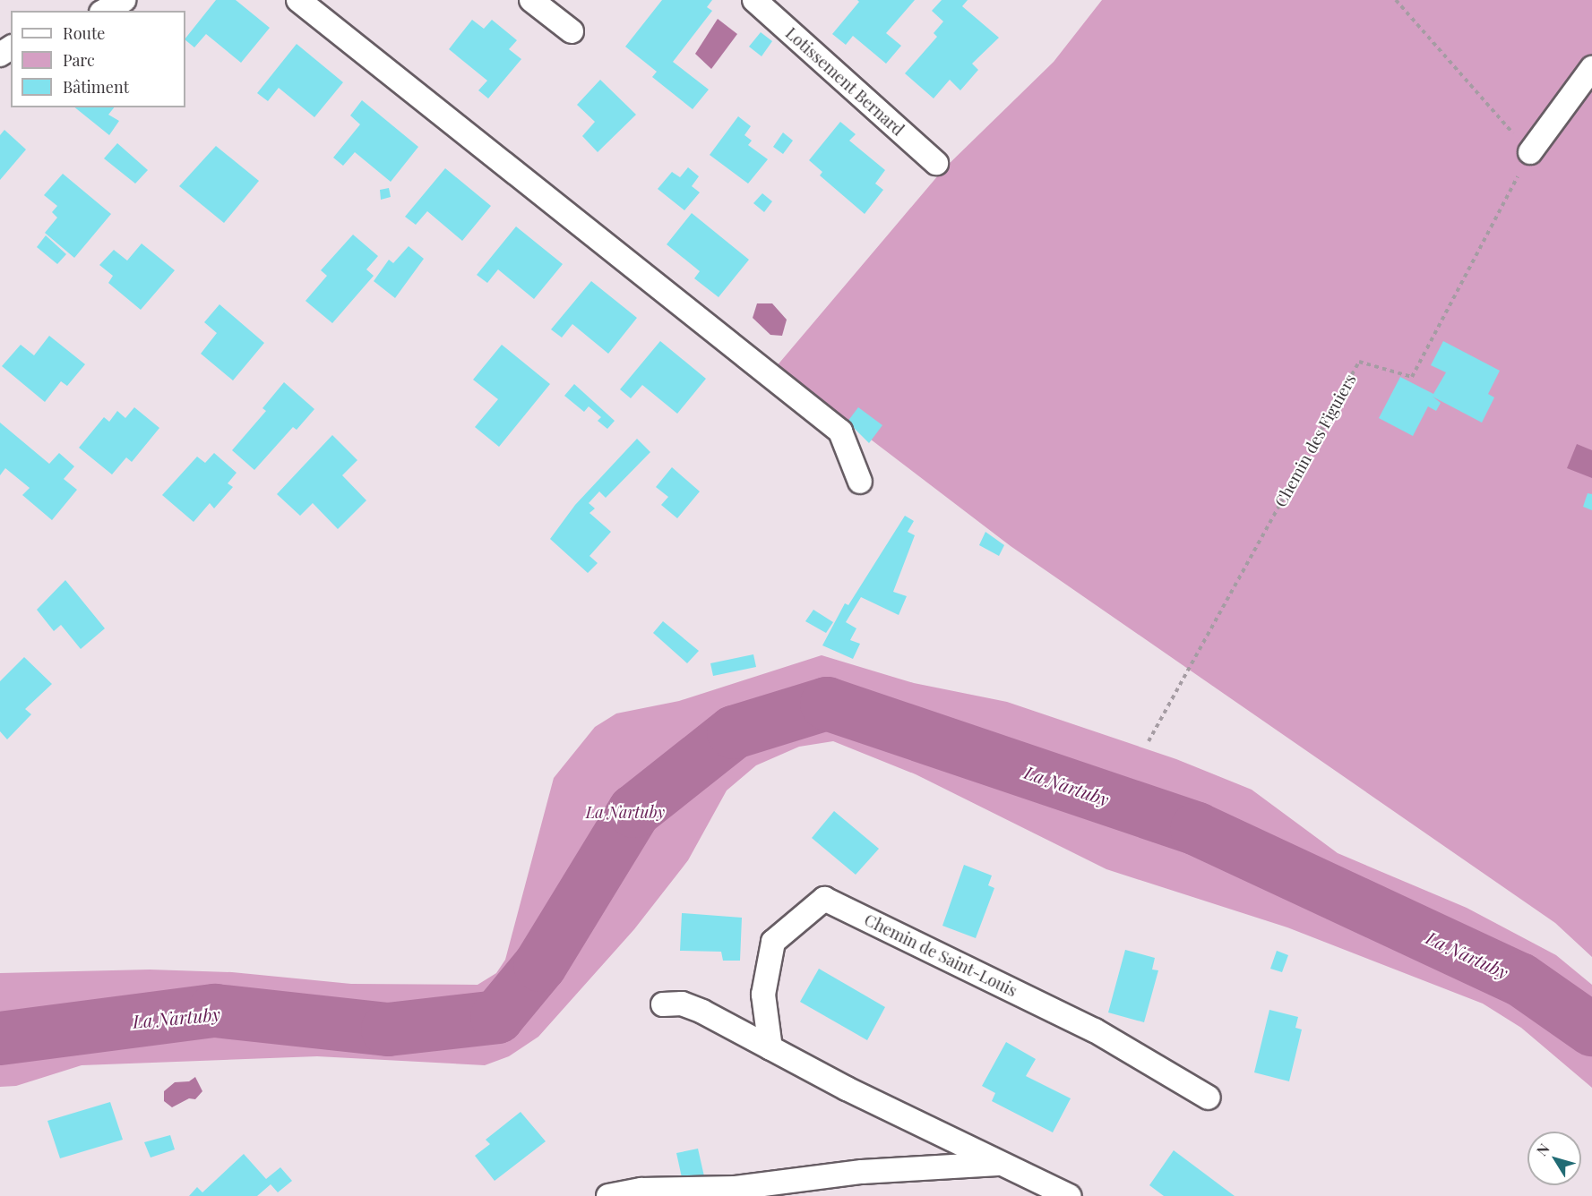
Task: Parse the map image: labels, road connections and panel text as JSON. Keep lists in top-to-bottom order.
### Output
{
  "streets": {
    "street": ["Lotissement Bernard", "Chemin de Saint-Louis"],
    "path": ["Chemin des Figuiers"]
  },
  "water": ["La Nartuby"],
  "parks": ["La Nartuby"],
  "legend": ["Route", "Parc", "Bâtiment"],
  "north": "top left"
}
